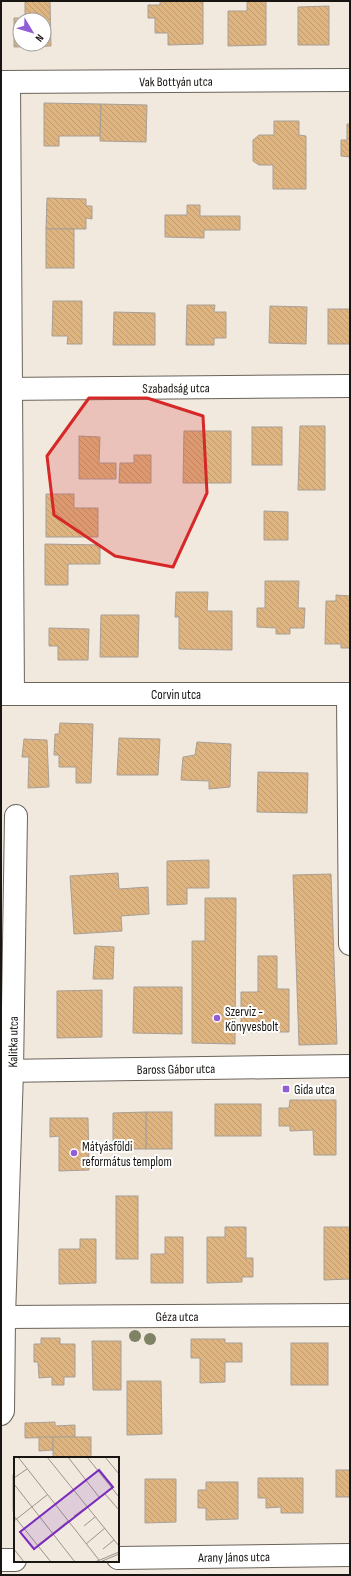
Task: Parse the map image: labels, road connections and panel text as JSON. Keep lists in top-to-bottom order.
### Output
{
  "streets": {
    "street": [
      "Vak Bottyán utca",
      "Szabadság utca",
      "Corvin utca",
      "Kalitka utca",
      "Baross Gábor utca",
      "Géza utca",
      "Arany János utca"
    ]
  },
  "crossings": [
    ["Kalitka utca", "Baross Gábor utca"],
    ["Kalitka utca", "Géza utca"]
  ],
  "places": {
    "other": ["Szerviz - Könyvesbolt", "Mátyásföldi református templom"],
    "transit": ["Gida utca"]
  },
  "north": "bottom right"
}
